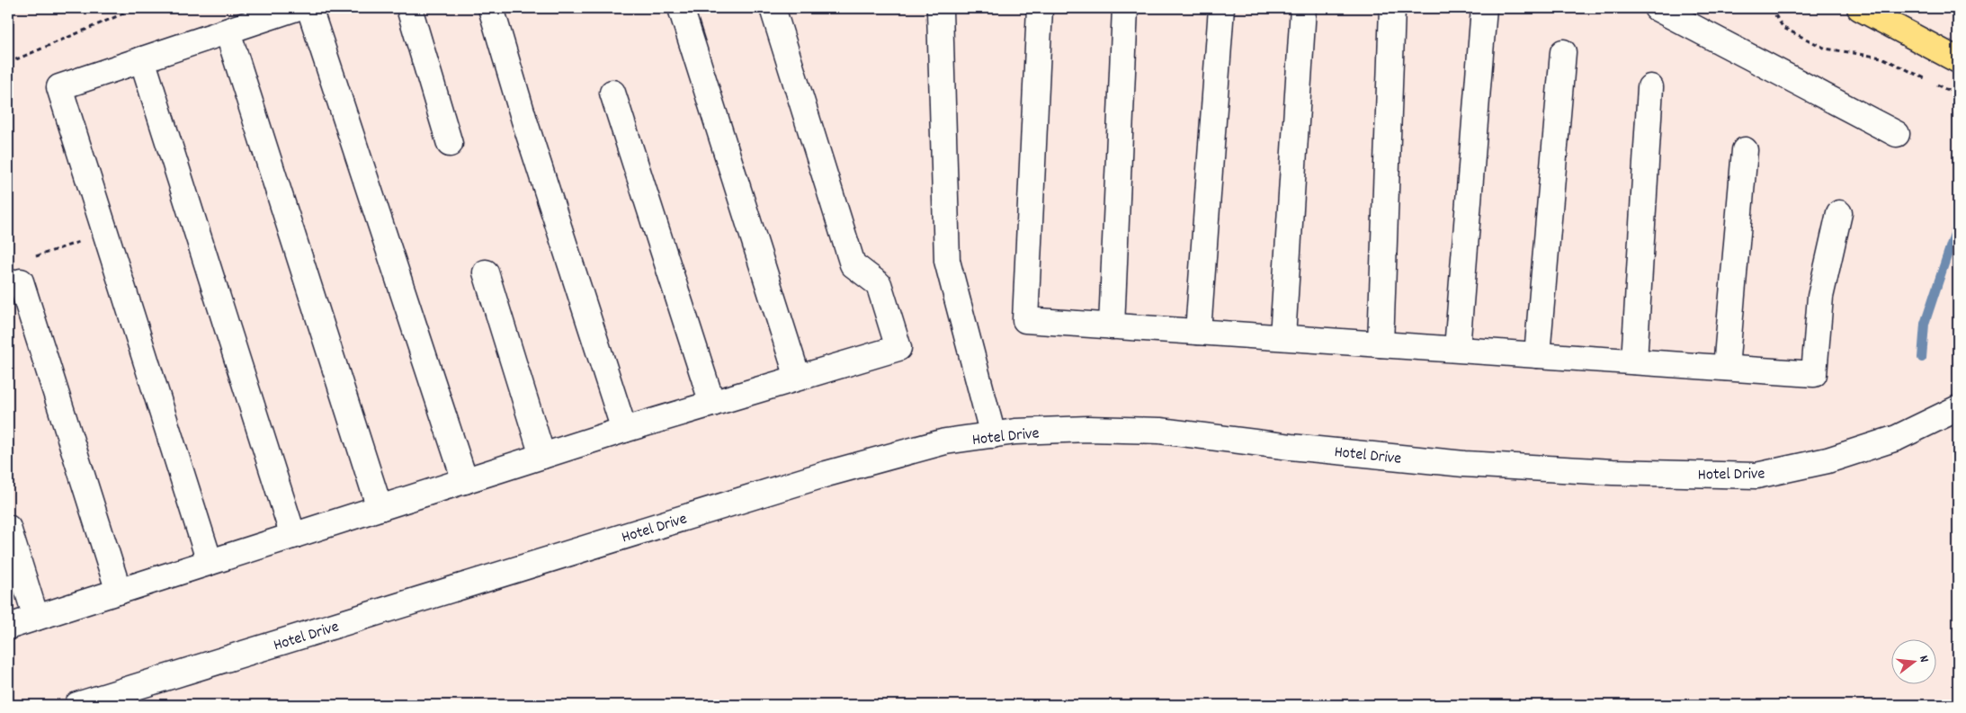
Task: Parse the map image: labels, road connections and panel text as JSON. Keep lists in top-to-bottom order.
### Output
{
  "streets": {
    "street": ["Hotel Drive"]
  },
  "north": "right"
}
